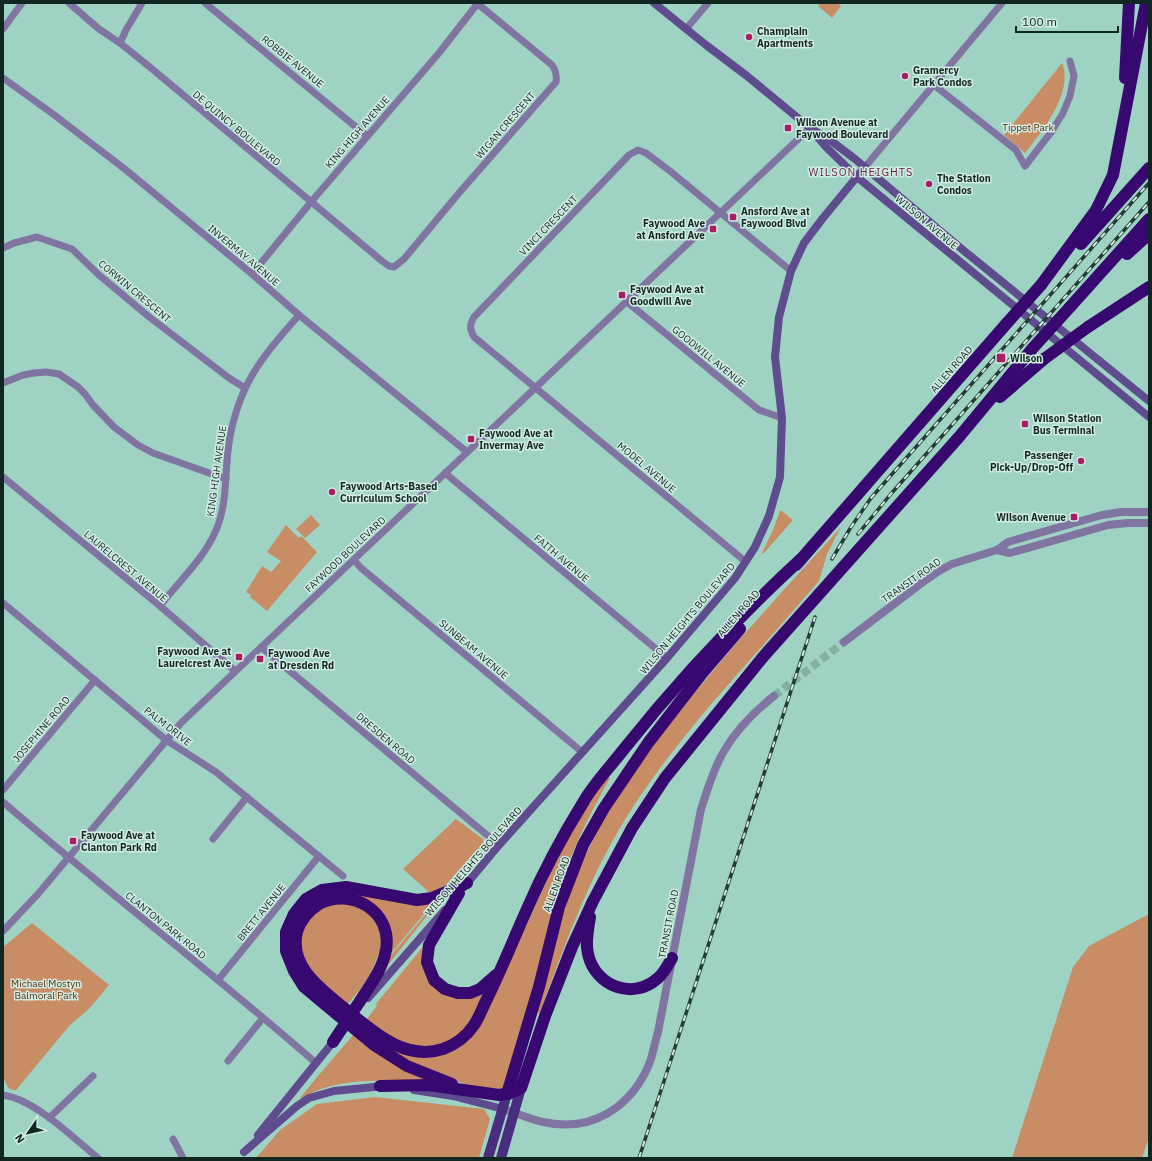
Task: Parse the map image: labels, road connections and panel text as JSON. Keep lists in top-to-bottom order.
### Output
{
  "streets": {
    "highway": ["ALLEN ROAD"],
    "main road": ["WILSON AVENUE", "WILSON HEIGHTS BOULEVARD"],
    "street": [
      "ROBBIE AVENUE",
      "WIGAN CRESCENT",
      "DE QUINCY BOULEVARD",
      "KING HIGH AVENUE",
      "VINCI CRESCENT",
      "INVERMAY AVENUE",
      "CORWIN CRESCENT",
      "GOODWILL AVENUE",
      "MODEL AVENUE",
      "FAYWOOD BOULEVARD",
      "FAITH AVENUE",
      "LAURELCREST AVENUE",
      "TRANSIT ROAD",
      "SUNBEAM AVENUE",
      "PALM DRIVE",
      "JOSEPHINE ROAD",
      "DRESDEN ROAD",
      "BRETT AVENUE",
      "CLANTON PARK ROAD"
    ]
  },
  "crossings": [
    ["ROBBIE AVENUE", "KING HIGH AVENUE"],
    ["WIGAN CRESCENT", "DE QUINCY BOULEVARD"],
    ["WIGAN CRESCENT", "KING HIGH AVENUE"],
    ["DE QUINCY BOULEVARD", "KING HIGH AVENUE"],
    ["KING HIGH AVENUE", "INVERMAY AVENUE"],
    ["KING HIGH AVENUE", "CORWIN CRESCENT"],
    ["KING HIGH AVENUE", "LAURELCREST AVENUE"],
    ["WILSON AVENUE", "FAYWOOD BOULEVARD"],
    ["WILSON AVENUE", "WILSON HEIGHTS BOULEVARD"],
    ["VINCI CRESCENT", "MODEL AVENUE"],
    ["VINCI CRESCENT", "FAYWOOD BOULEVARD"],
    ["INVERMAY AVENUE", "FAYWOOD BOULEVARD"],
    ["GOODWILL AVENUE", "FAYWOOD BOULEVARD"],
    ["GOODWILL AVENUE", "WILSON HEIGHTS BOULEVARD"],
    ["ALLEN ROAD", "TRANSIT ROAD"],
    ["MODEL AVENUE", "FAYWOOD BOULEVARD"],
    ["MODEL AVENUE", "WILSON HEIGHTS BOULEVARD"],
    ["FAYWOOD BOULEVARD", "FAITH AVENUE"],
    ["FAYWOOD BOULEVARD", "LAURELCREST AVENUE"],
    ["FAYWOOD BOULEVARD", "SUNBEAM AVENUE"],
    ["FAYWOOD BOULEVARD", "PALM DRIVE"],
    ["FAYWOOD BOULEVARD", "DRESDEN ROAD"],
    ["FAYWOOD BOULEVARD", "CLANTON PARK ROAD"],
    ["FAITH AVENUE", "WILSON HEIGHTS BOULEVARD"],
    ["WILSON HEIGHTS BOULEVARD", "SUNBEAM AVENUE"],
    ["WILSON HEIGHTS BOULEVARD", "DRESDEN ROAD"],
    ["PALM DRIVE", "JOSEPHINE ROAD"],
    ["PALM DRIVE", "BRETT AVENUE"],
    ["BRETT AVENUE", "CLANTON PARK ROAD"]
  ],
  "districts": ["WILSON HEIGHTS"],
  "parks": ["Tippet Park", "Michael Mostyn Balmoral Park"],
  "places": {
    "other": [
      "Champlain Apartments",
      "Gramercy Park Condos",
      "The Station Condos",
      "Passenger Pick-Up/Drop-Off",
      "Faywood Arts-Based Curriculum School"
    ],
    "transit": [
      "Wilson Avenue at Faywood Boulevard",
      "Ansford Ave at Faywood Blvd",
      "Faywood Ave at Ansford Ave",
      "Faywood Ave at Goodwill Ave",
      "Wilson",
      "Wilson Station Bus Terminal",
      "Faywood Ave at Invermay Ave",
      "Wilson Avenue",
      "Faywood Ave at Laurelcrest Ave",
      "Faywood Ave at Dresden Rd",
      "Faywood Ave at Clanton Park Rd"
    ]
  },
  "scale_bar": "100 m",
  "north": "bottom left"
}
